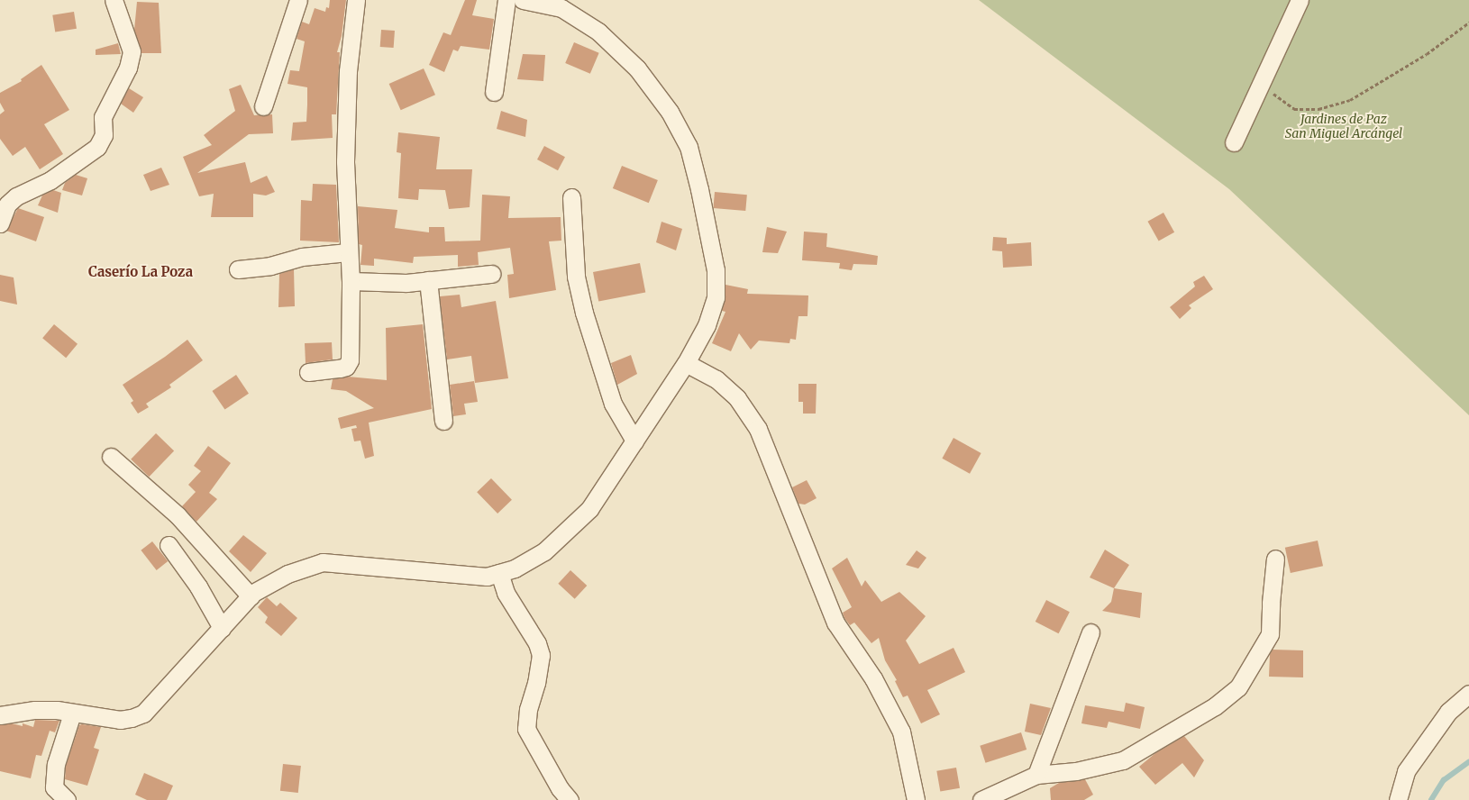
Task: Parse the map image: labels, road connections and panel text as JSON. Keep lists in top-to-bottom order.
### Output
{
  "districts": ["Caserío La Poza"],
  "parks": ["Jardines de Paz San Miguel Arcángel"]
}
